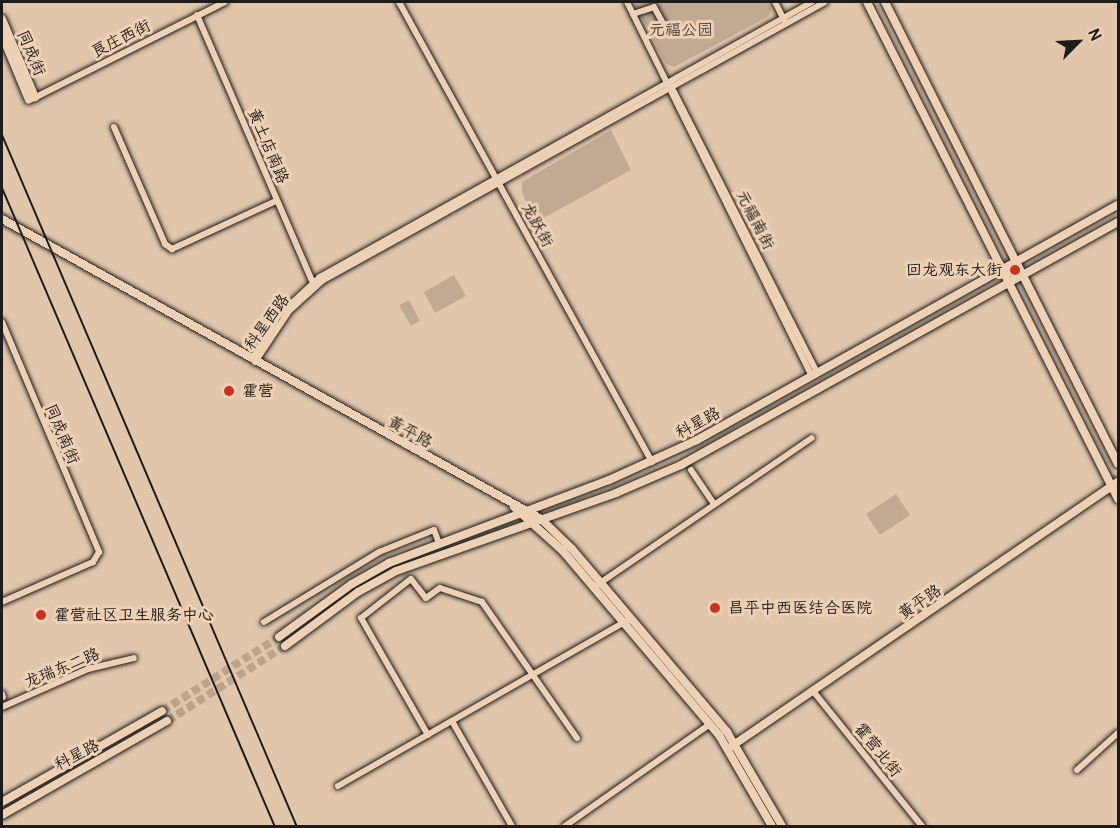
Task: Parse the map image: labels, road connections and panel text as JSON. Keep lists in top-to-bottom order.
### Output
{
  "streets": {
    "main road": ["同成街", "科星路", "黄平路"],
    "street": [
      "良庄西街",
      "黄土店南路",
      "元福南街",
      "龙跃街",
      "科星西路",
      "同成南街",
      "龙瑞东二路",
      "霍营北街"
    ]
  },
  "crossings": [
    ["良庄西街", "同成街"],
    ["良庄西街", "黄土店南路"],
    ["黄土店南路", "科星西路"],
    ["元福南街", "科星西路"],
    ["元福南街", "科星路"],
    ["龙跃街", "科星西路"],
    ["龙跃街", "科星路"],
    ["科星西路", "黄平路"],
    ["科星路", "黄平路"],
    ["黄平路", "霍营北街"]
  ],
  "parks": ["元福公园"],
  "places": [
    "回龙观东大街",
    "霍营",
    "昌平中西医结合医院",
    "霍营社区卫生服务中心"
  ],
  "north": "top right"
}
